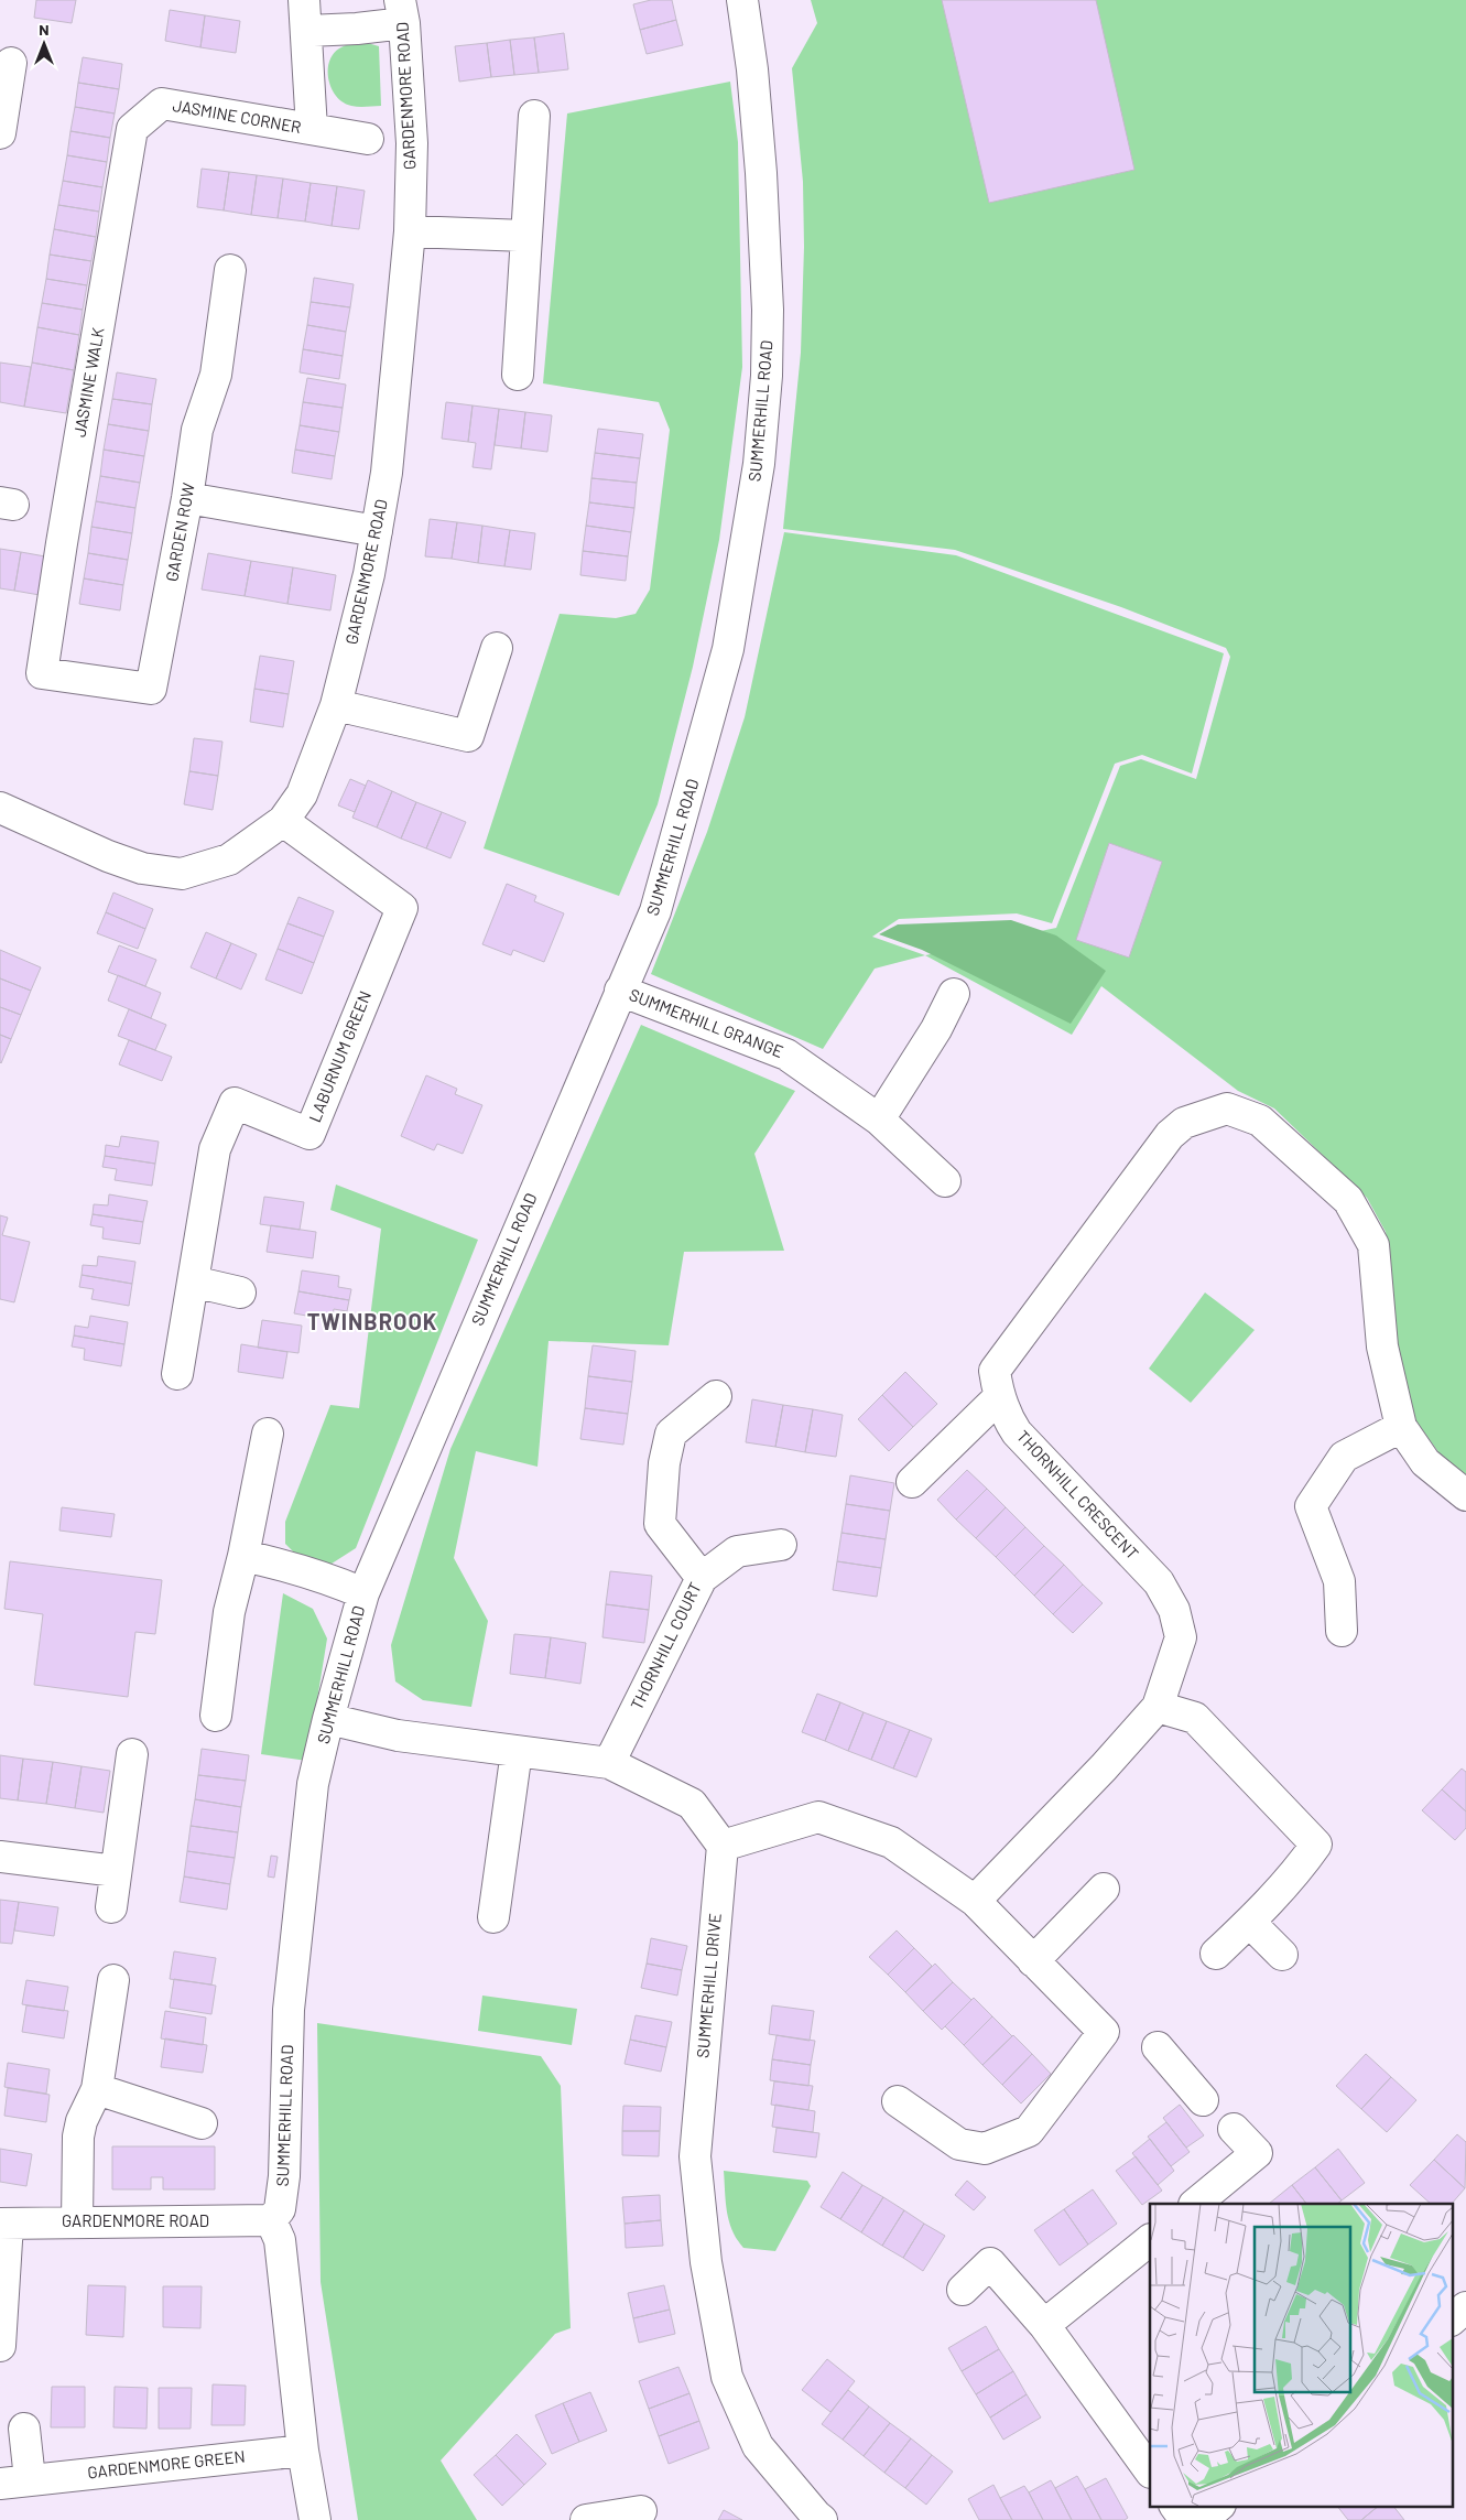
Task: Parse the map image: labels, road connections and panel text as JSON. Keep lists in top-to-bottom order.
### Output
{
  "streets": {
    "street": [
      "GARDENMORE ROAD",
      "JASMINE CORNER",
      "JASMINE WALK",
      "SUMMERHILL ROAD",
      "GARDEN ROW",
      "SUMMERHILL GRANGE",
      "LABURNUM GREEN",
      "THORNHILL CRESCENT",
      "THORNHILL COURT",
      "SUMMERHILL DRIVE",
      "GARDENMORE GREEN"
    ]
  },
  "crossings": [
    ["GARDENMORE ROAD", "SUMMERHILL ROAD"],
    ["GARDENMORE ROAD", "LABURNUM GREEN"],
    ["JASMINE CORNER", "JASMINE WALK"],
    ["JASMINE WALK", "GARDEN ROW"],
    ["SUMMERHILL ROAD", "SUMMERHILL GRANGE"]
  ],
  "districts": ["TWINBROOK"],
  "north": "top"
}
